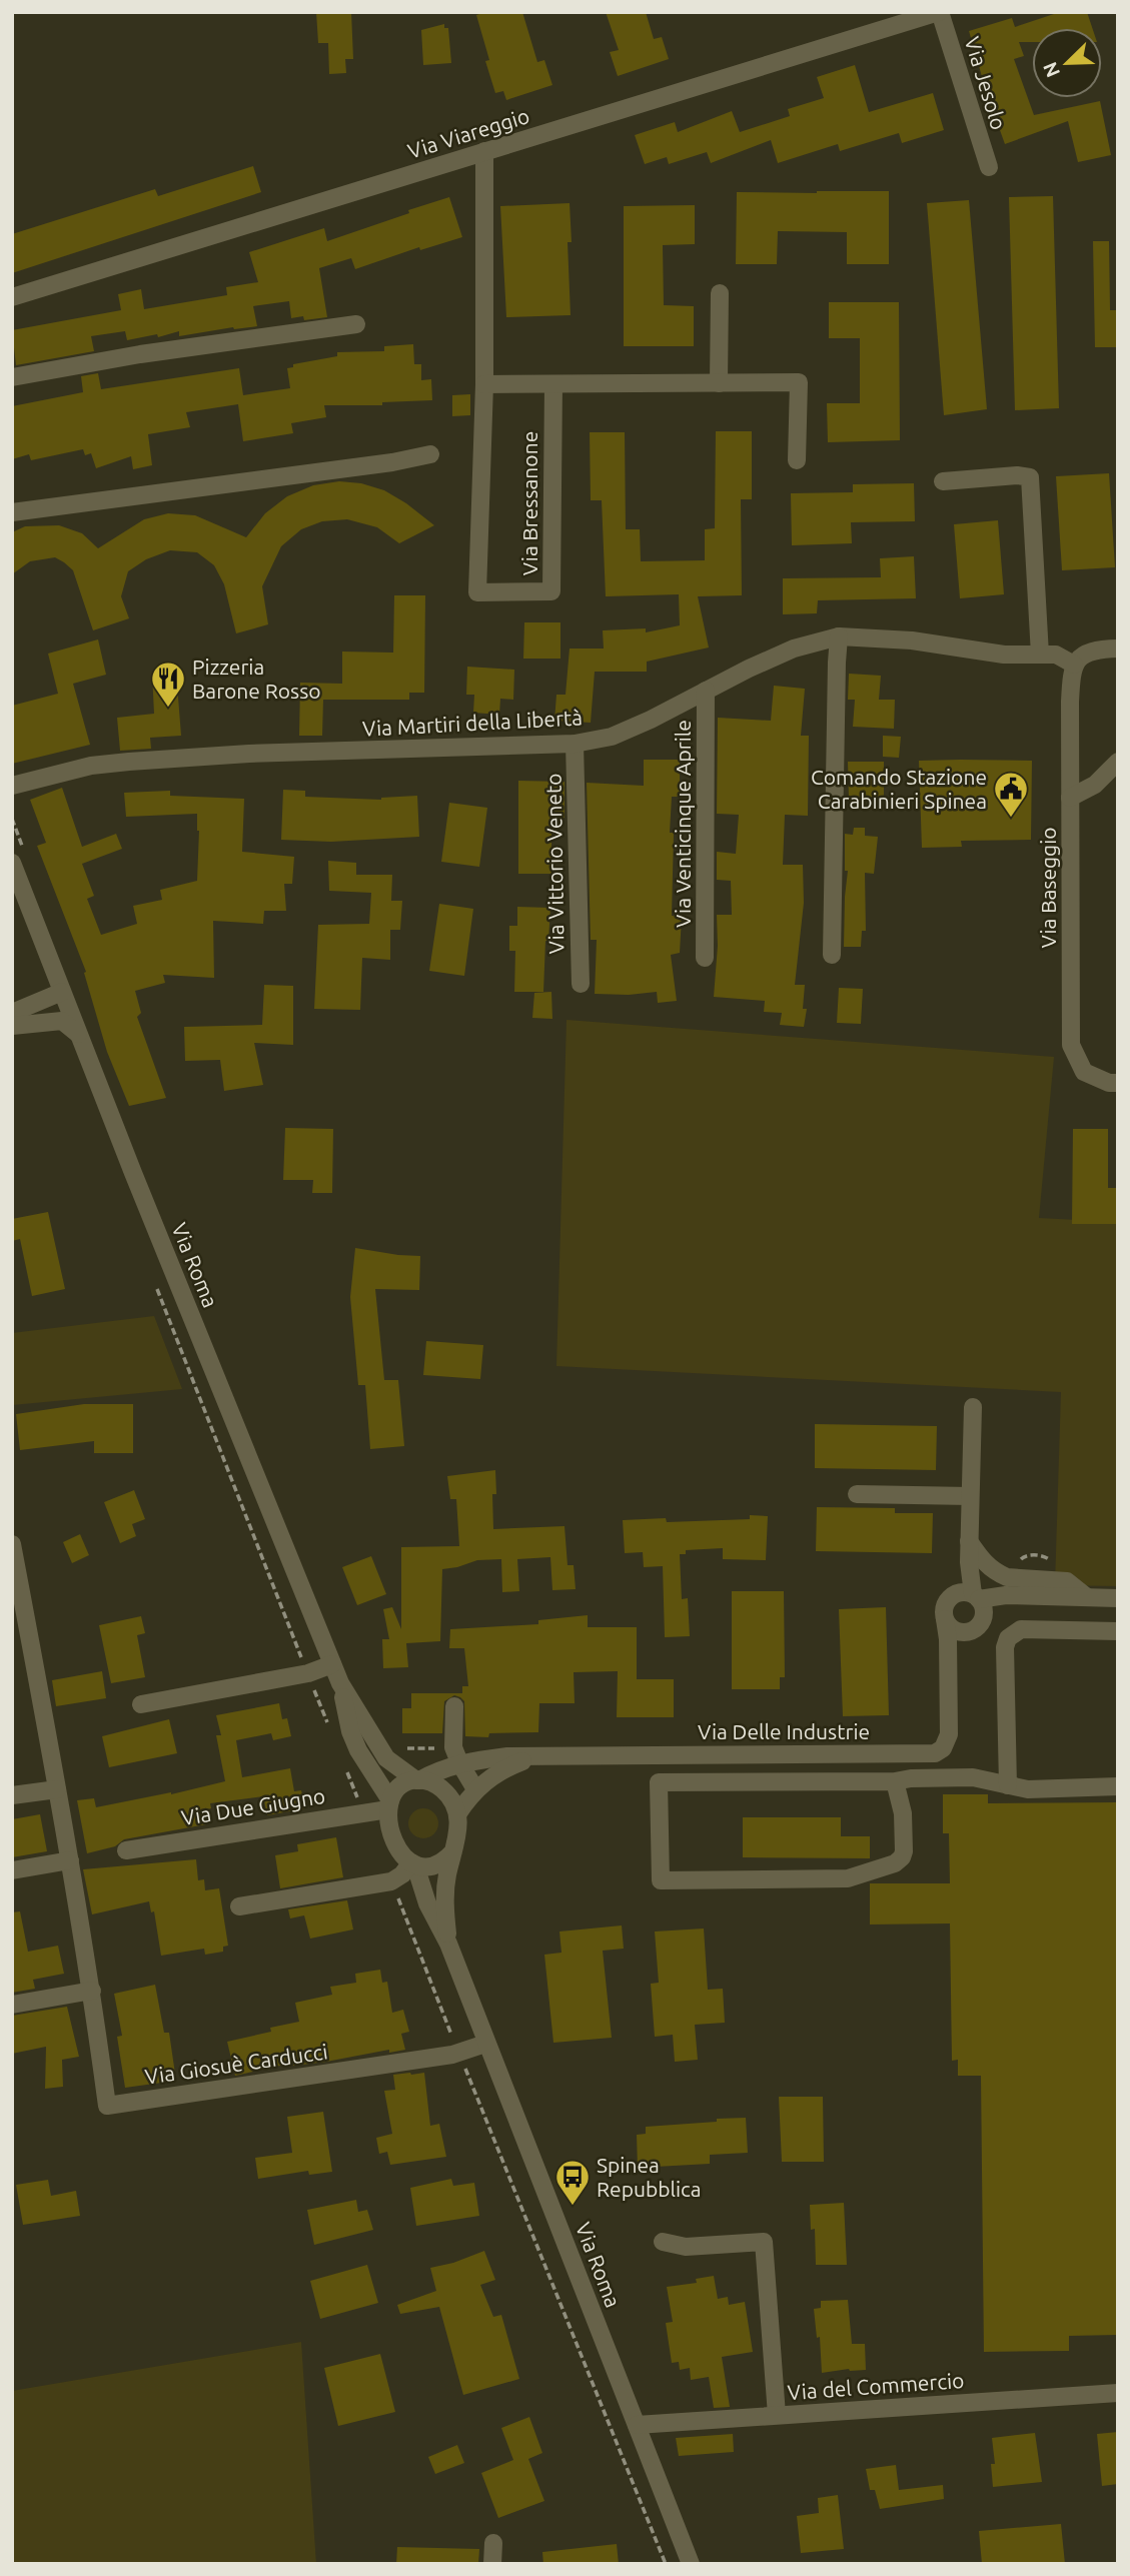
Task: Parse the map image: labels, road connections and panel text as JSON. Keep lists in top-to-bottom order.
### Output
{
  "streets": {
    "street": [
      "Via Jesolo",
      "Via Viareggio",
      "Via Bressanone",
      "Via Martiri della Libertà",
      "Via Venticinque Aprile",
      "Via Vittorio Veneto",
      "Via Baseggio",
      "Via Roma",
      "Via Delle Industrie",
      "Via Due Giugno",
      "Via Giosuè Carducci",
      "Via del Commercio"
    ]
  },
  "crossings": [
    ["Via Jesolo", "Via Viareggio"],
    ["Via Viareggio", "Via Bressanone"],
    ["Via Martiri della Libertà", "Via Venticinque Aprile"],
    ["Via Martiri della Libertà", "Via Vittorio Veneto"],
    ["Via Martiri della Libertà", "Via Baseggio"],
    ["Via Roma", "Via Delle Industrie"],
    ["Via Roma", "Via Due Giugno"],
    ["Via Roma", "Via Giosuè Carducci"],
    ["Via Roma", "Via del Commercio"],
    ["Via Delle Industrie", "Via Due Giugno"]
  ],
  "places": {
    "restaurant": ["Pizzeria Barone Rosso"],
    "public building": ["Comando Stazione Carabinieri Spinea"],
    "bus stop": ["Spinea Repubblica"]
  },
  "north": "bottom left"
}
